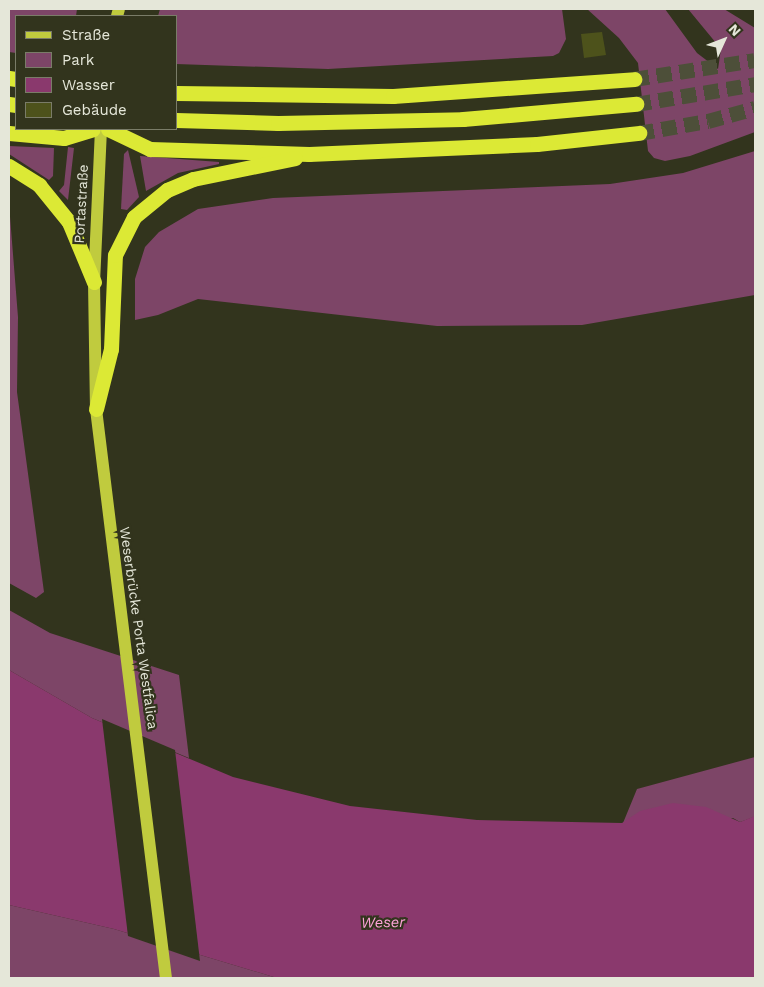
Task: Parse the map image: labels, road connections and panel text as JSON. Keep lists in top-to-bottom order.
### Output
{
  "streets": {
    "main road": ["Portastraße", "Weserbrücke Porta Westfalica"]
  },
  "crossings": [
    ["Portastraße", "Weserbrücke Porta Westfalica"]
  ],
  "water": ["Weser"],
  "legend": [
    "Straße",
    "Park",
    "Wasser",
    "Gebäude"
  ],
  "north": "top right"
}
